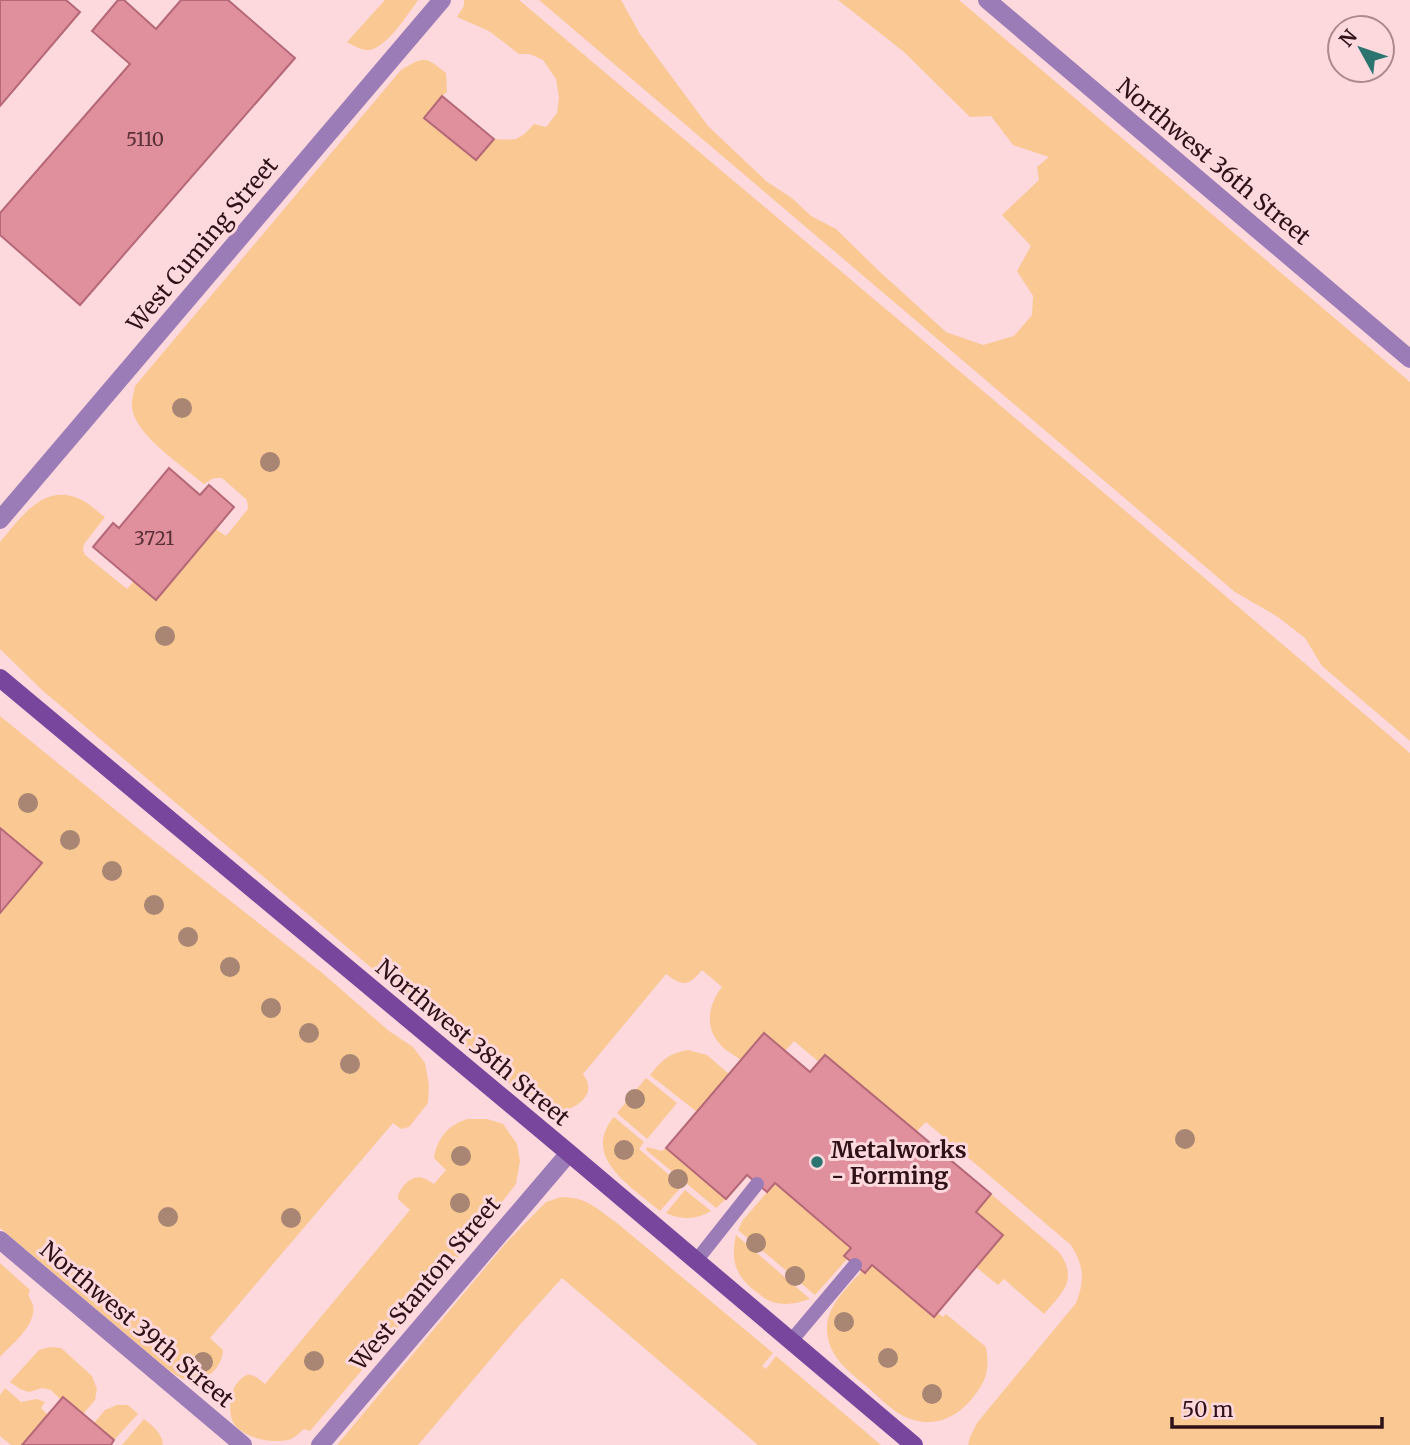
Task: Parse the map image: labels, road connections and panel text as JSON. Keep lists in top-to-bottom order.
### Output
{
  "streets": {
    "main road": ["Northwest 38th Street"],
    "street": [
      "Northwest 36th Street",
      "West Cuming Street",
      "West Stanton Street",
      "Northwest 39th Street"
    ]
  },
  "crossings": [
    ["Northwest 38th Street", "West Stanton Street"]
  ],
  "places": ["Metalworks - Forming"],
  "house_numbers": ["5110", "3721"],
  "scale_bar": "50 m",
  "north": "top left"
}
